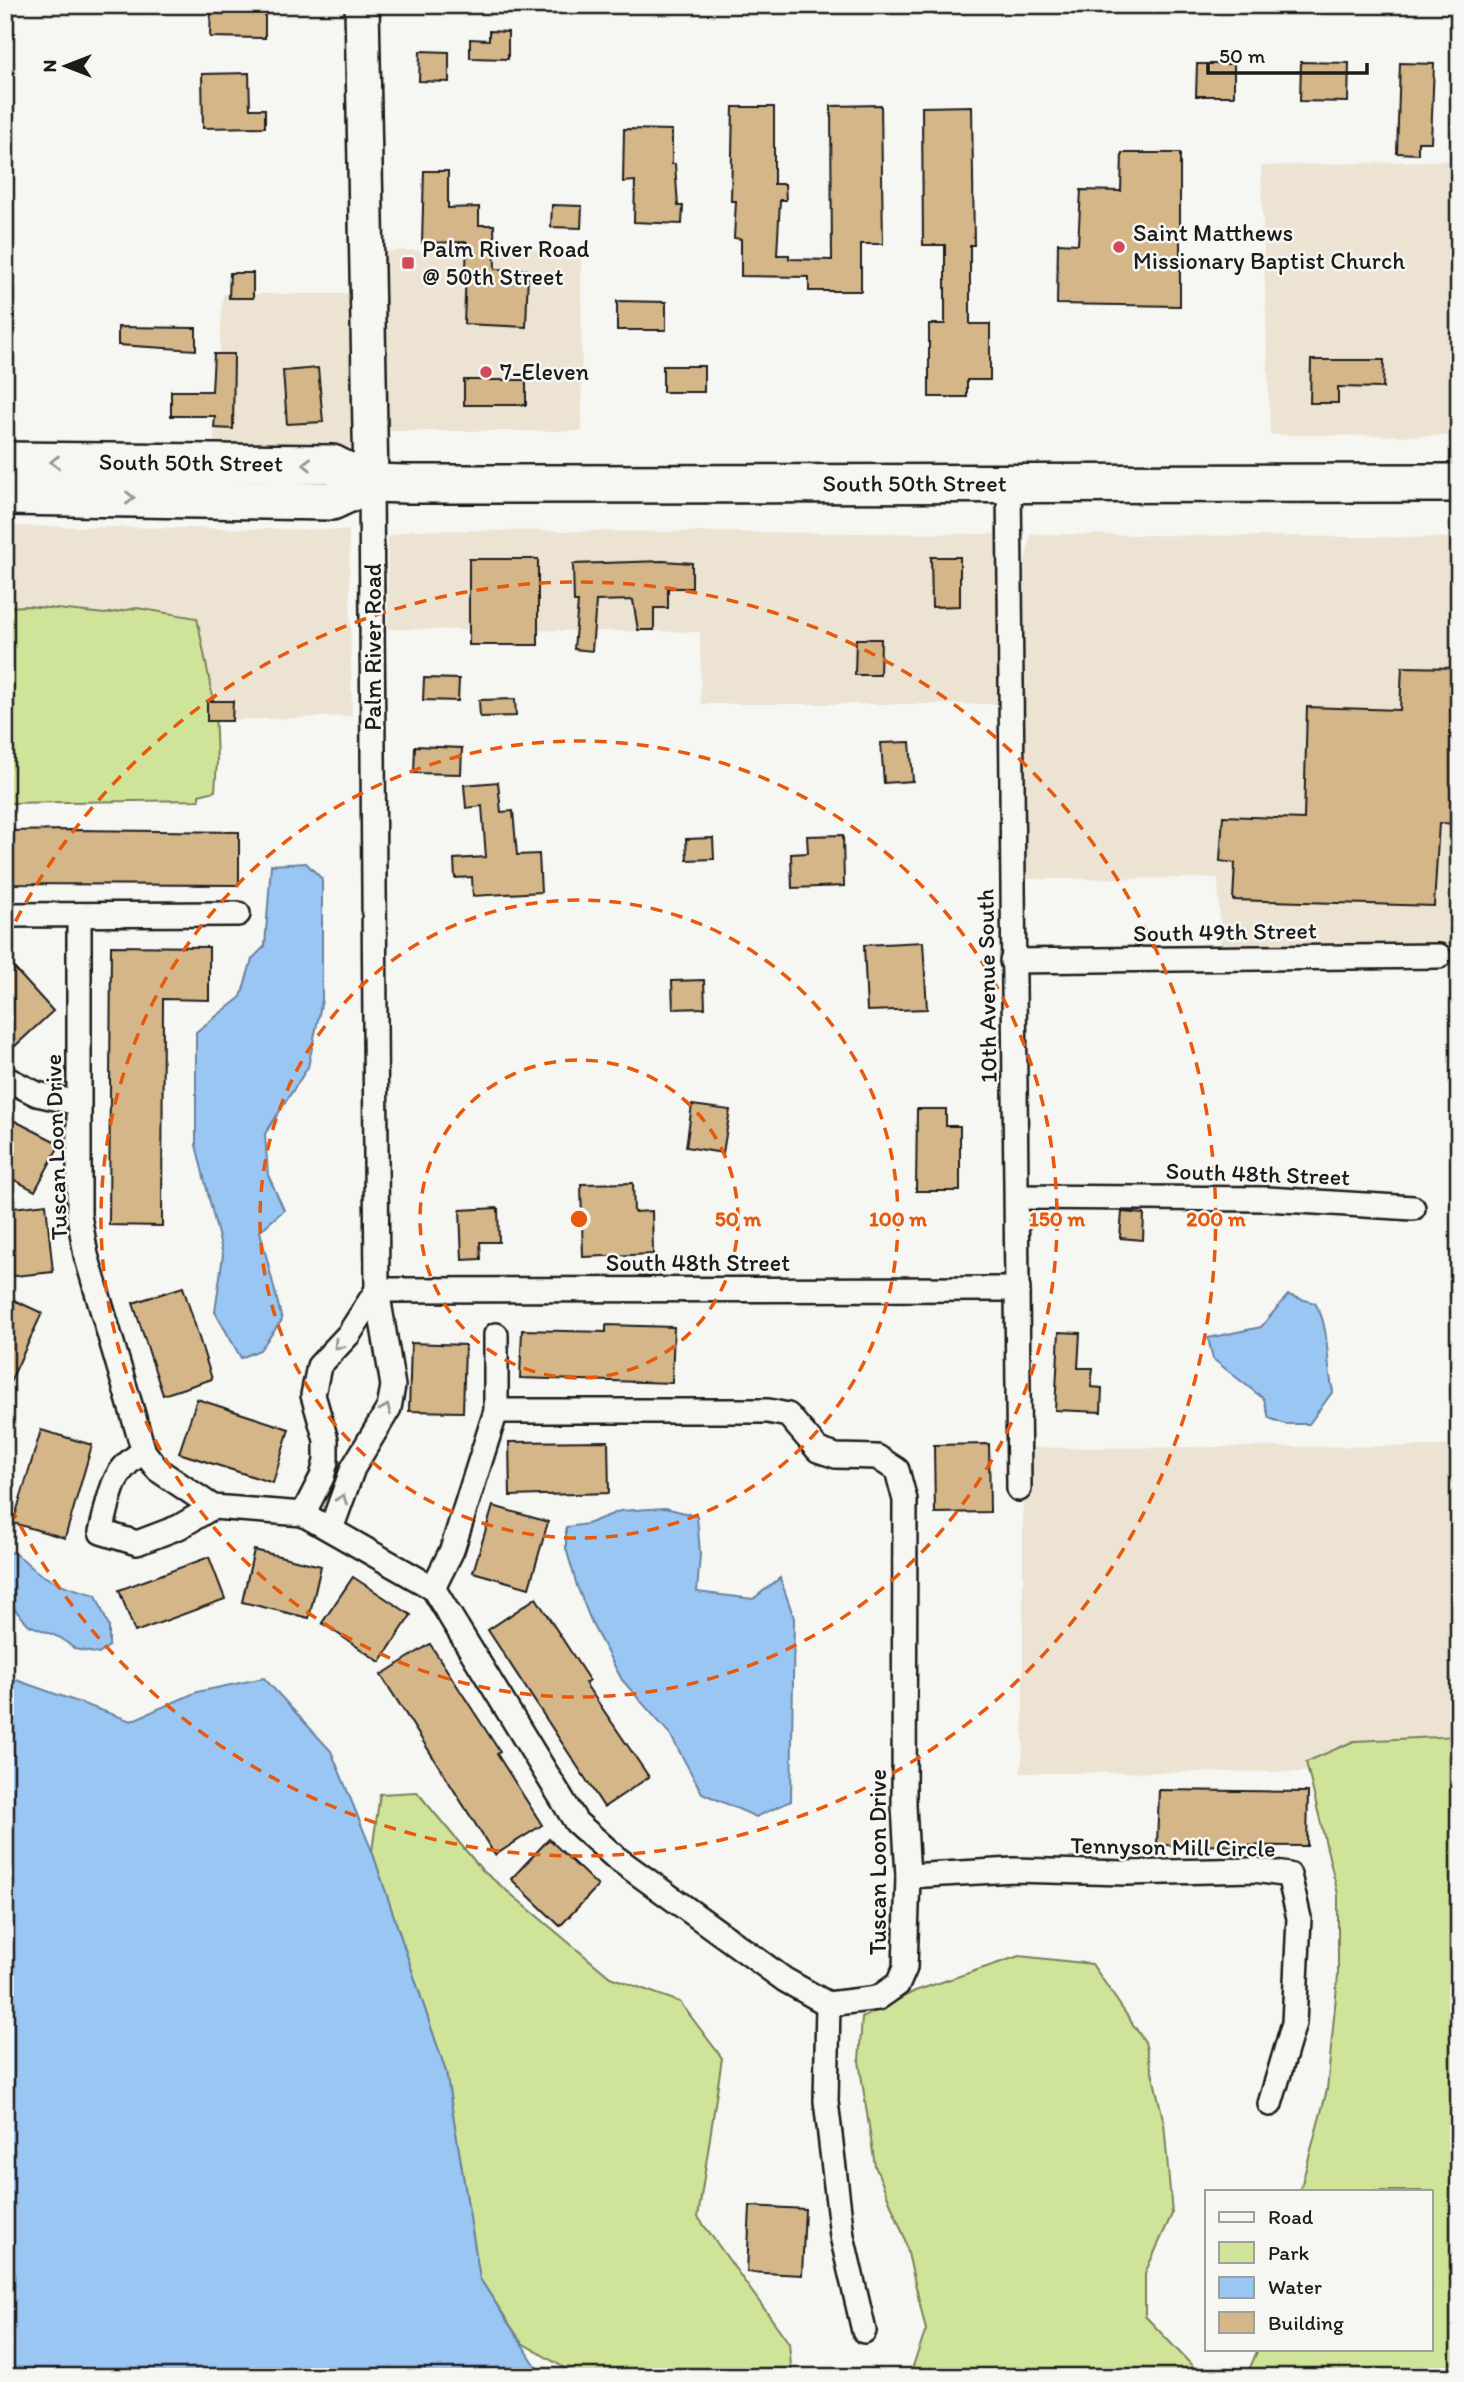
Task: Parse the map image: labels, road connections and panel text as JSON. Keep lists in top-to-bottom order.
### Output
{
  "streets": {
    "main road": ["South 50th Street"],
    "street": [
      "Palm River Road",
      "South 49th Street",
      "10th Avenue South",
      "Tuscan Loon Drive",
      "South 48th Street",
      "Tennyson Mill Circle"
    ]
  },
  "crossings": [
    ["South 50th Street", "Palm River Road"],
    ["South 50th Street", "10th Avenue South"],
    ["Palm River Road", "Tuscan Loon Drive"],
    ["Palm River Road", "South 48th Street"],
    ["South 49th Street", "10th Avenue South"],
    ["10th Avenue South", "South 48th Street"],
    ["Tuscan Loon Drive", "Tennyson Mill Circle"]
  ],
  "places": {
    "other": ["Saint Matthews Missionary Baptist Church", "7-Eleven"],
    "transit": ["Palm River Road @ 50th Street"]
  },
  "legend": [
    "Road",
    "Park",
    "Water",
    "Building"
  ],
  "scale_bar": "50 m",
  "north": "left",
  "rings": [
    "50 m",
    "100 m",
    "150 m",
    "200 m"
  ]
}
